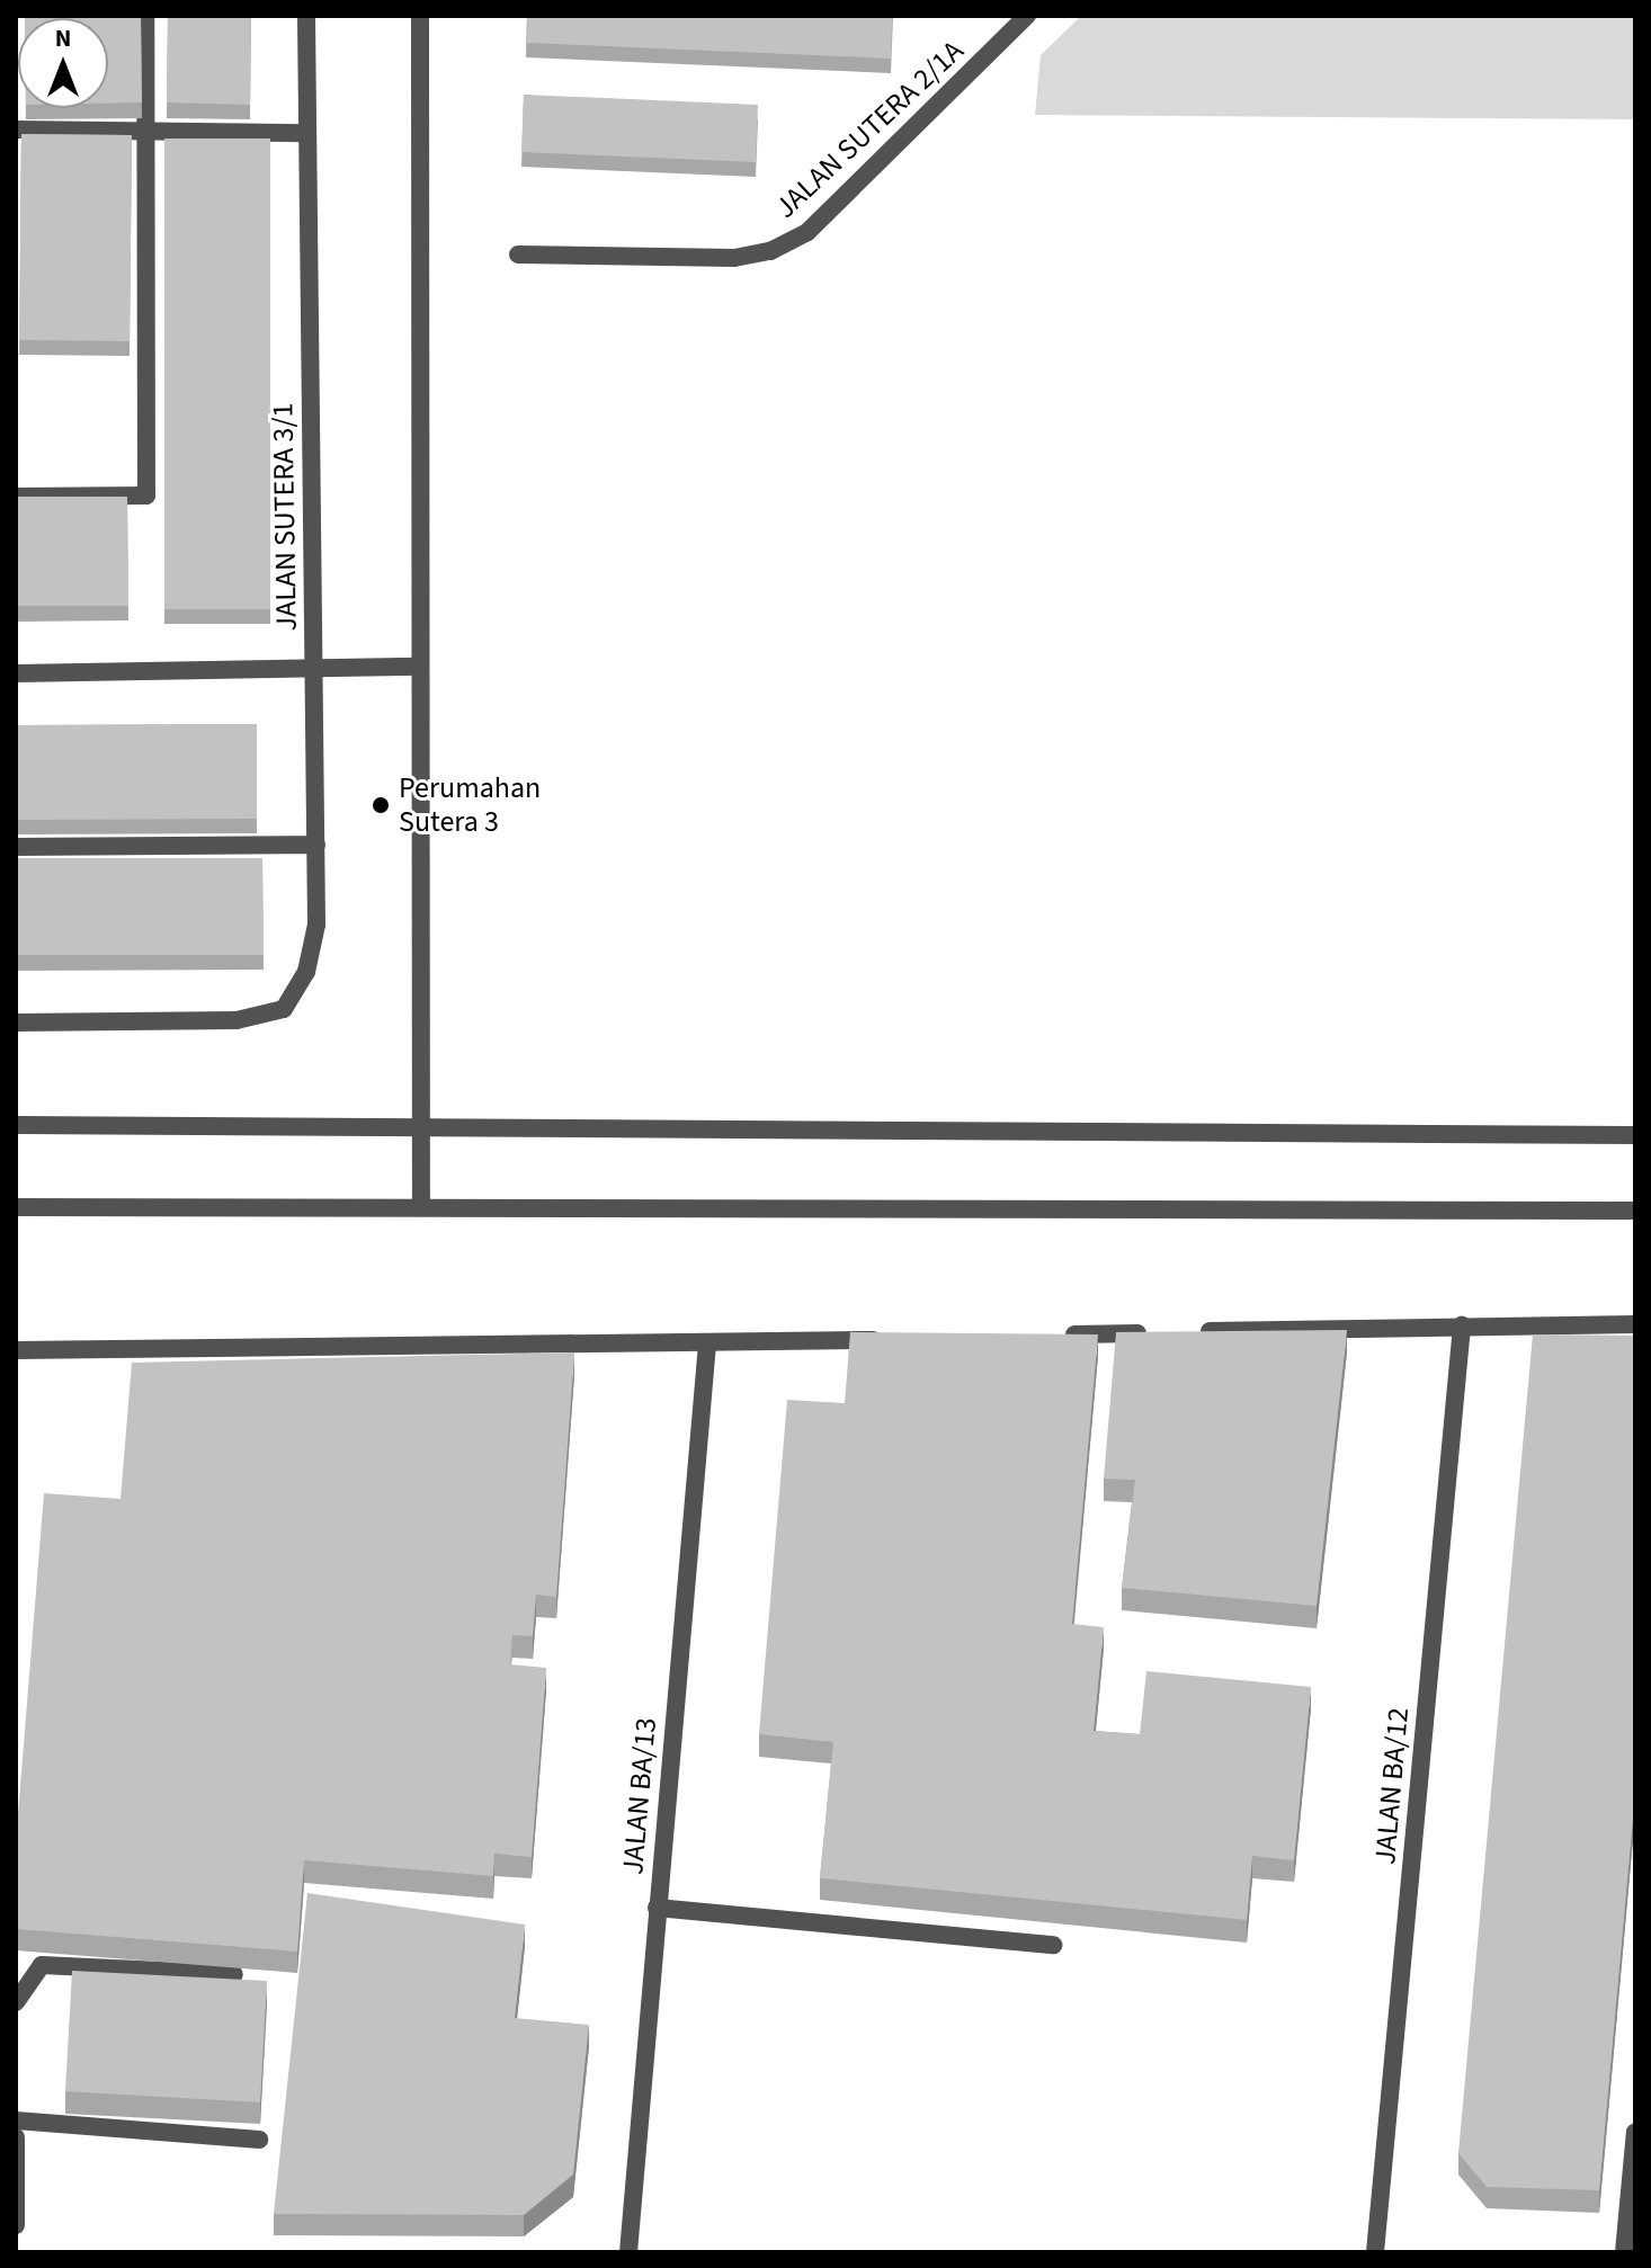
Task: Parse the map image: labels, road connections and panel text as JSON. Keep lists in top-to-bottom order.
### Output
{
  "streets": {
    "street": [
      "JALAN SUTERA 2/1A",
      "JALAN SUTERA 3/1",
      "JALAN BA/12",
      "JALAN BA/13"
    ]
  },
  "places": ["Perumahan Sutera 3"],
  "north": "top"
}
